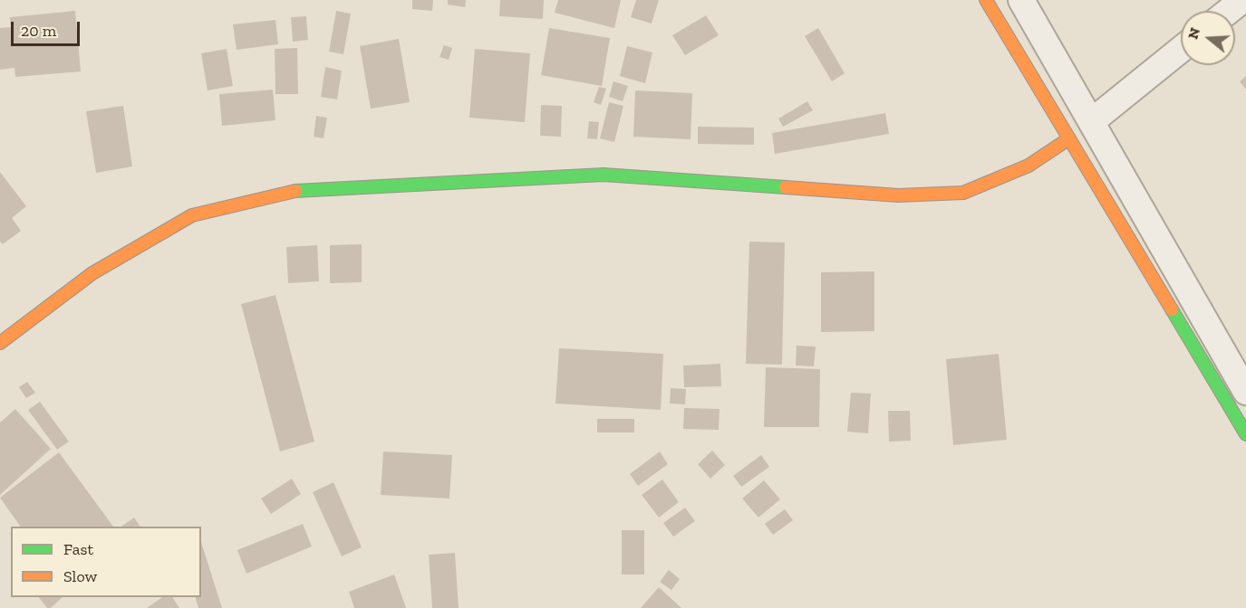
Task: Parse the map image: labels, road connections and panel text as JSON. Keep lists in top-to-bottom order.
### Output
{
  "legend": ["Fast", "Slow"],
  "scale_bar": "20 m",
  "north": "left"
}
